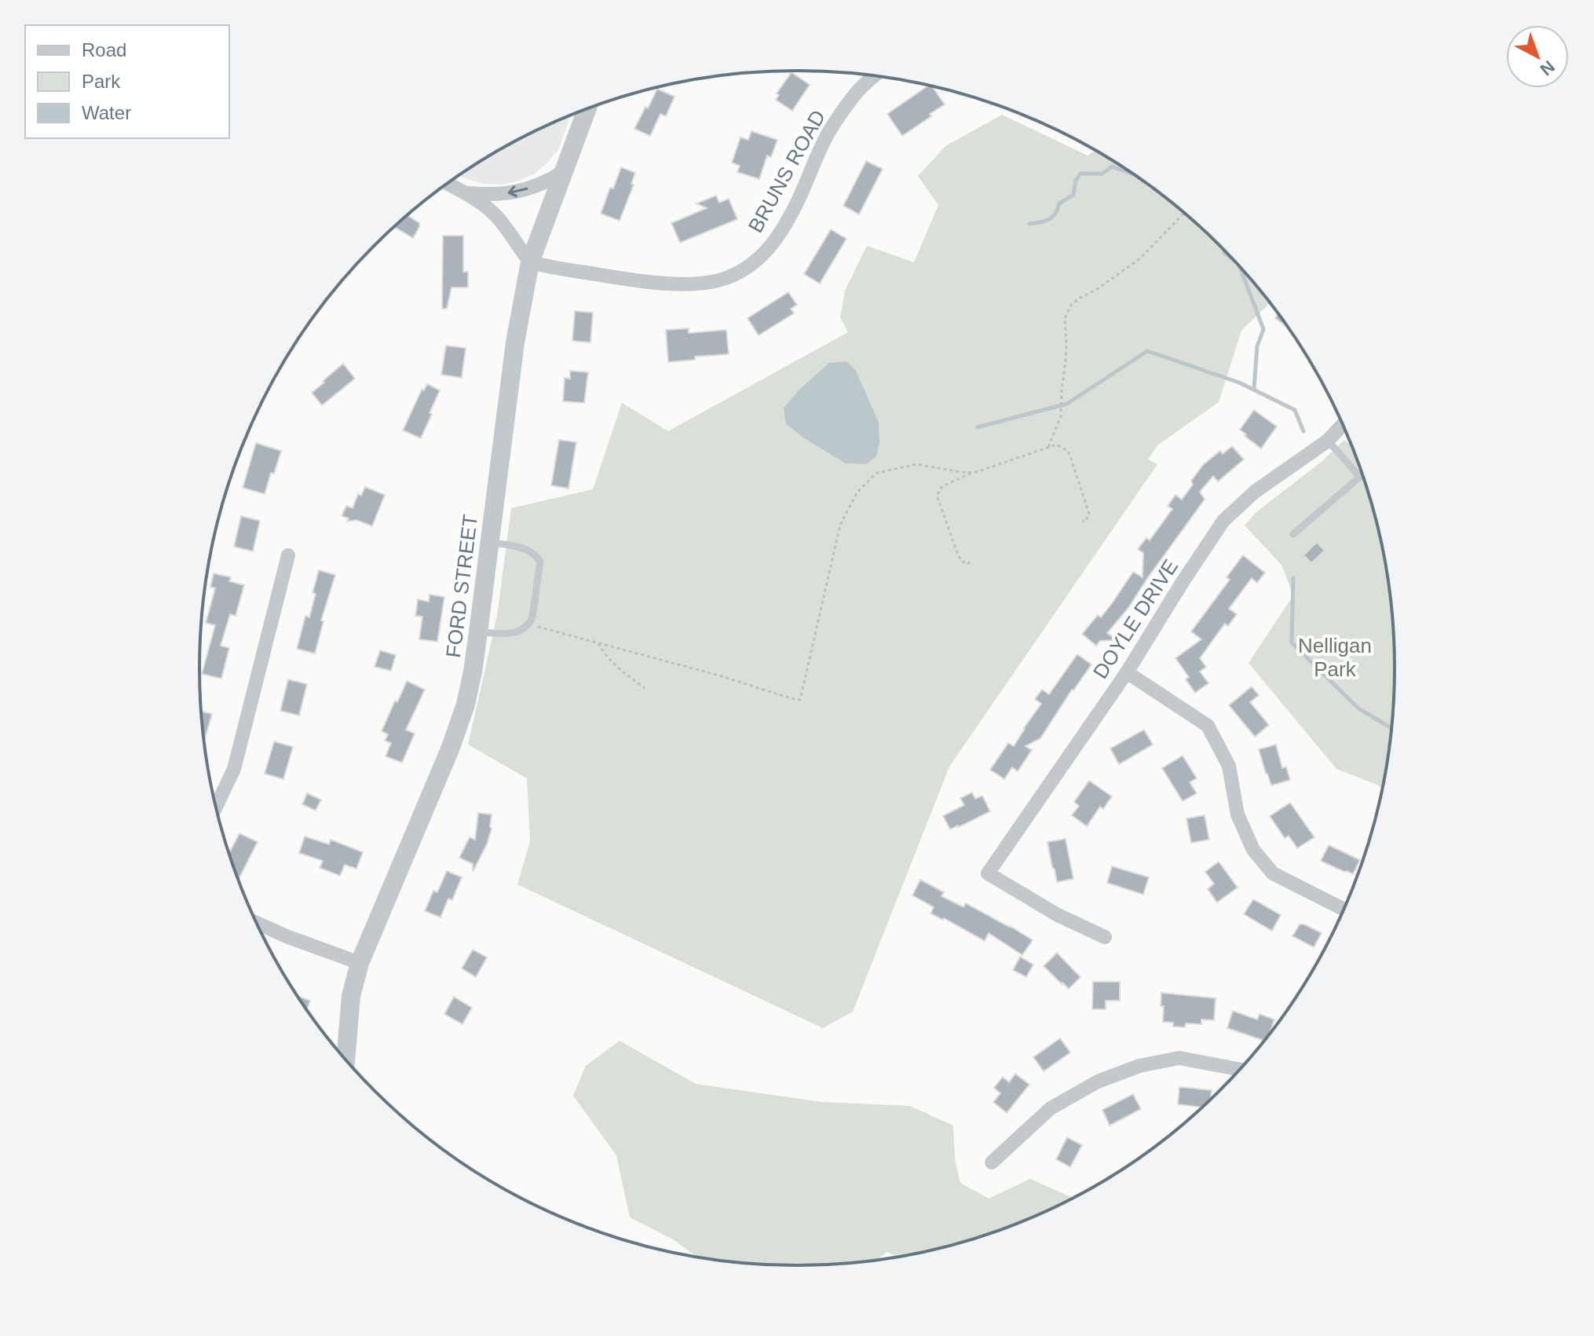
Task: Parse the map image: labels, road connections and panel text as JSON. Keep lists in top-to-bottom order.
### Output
{
  "streets": {
    "street": ["BRUNS ROAD", "FORD STREET", "DOYLE DRIVE"]
  },
  "crossings": [
    ["BRUNS ROAD", "FORD STREET"]
  ],
  "parks": ["Nelligan Park"],
  "legend": ["Road", "Park", "Water"],
  "north": "bottom right"
}
